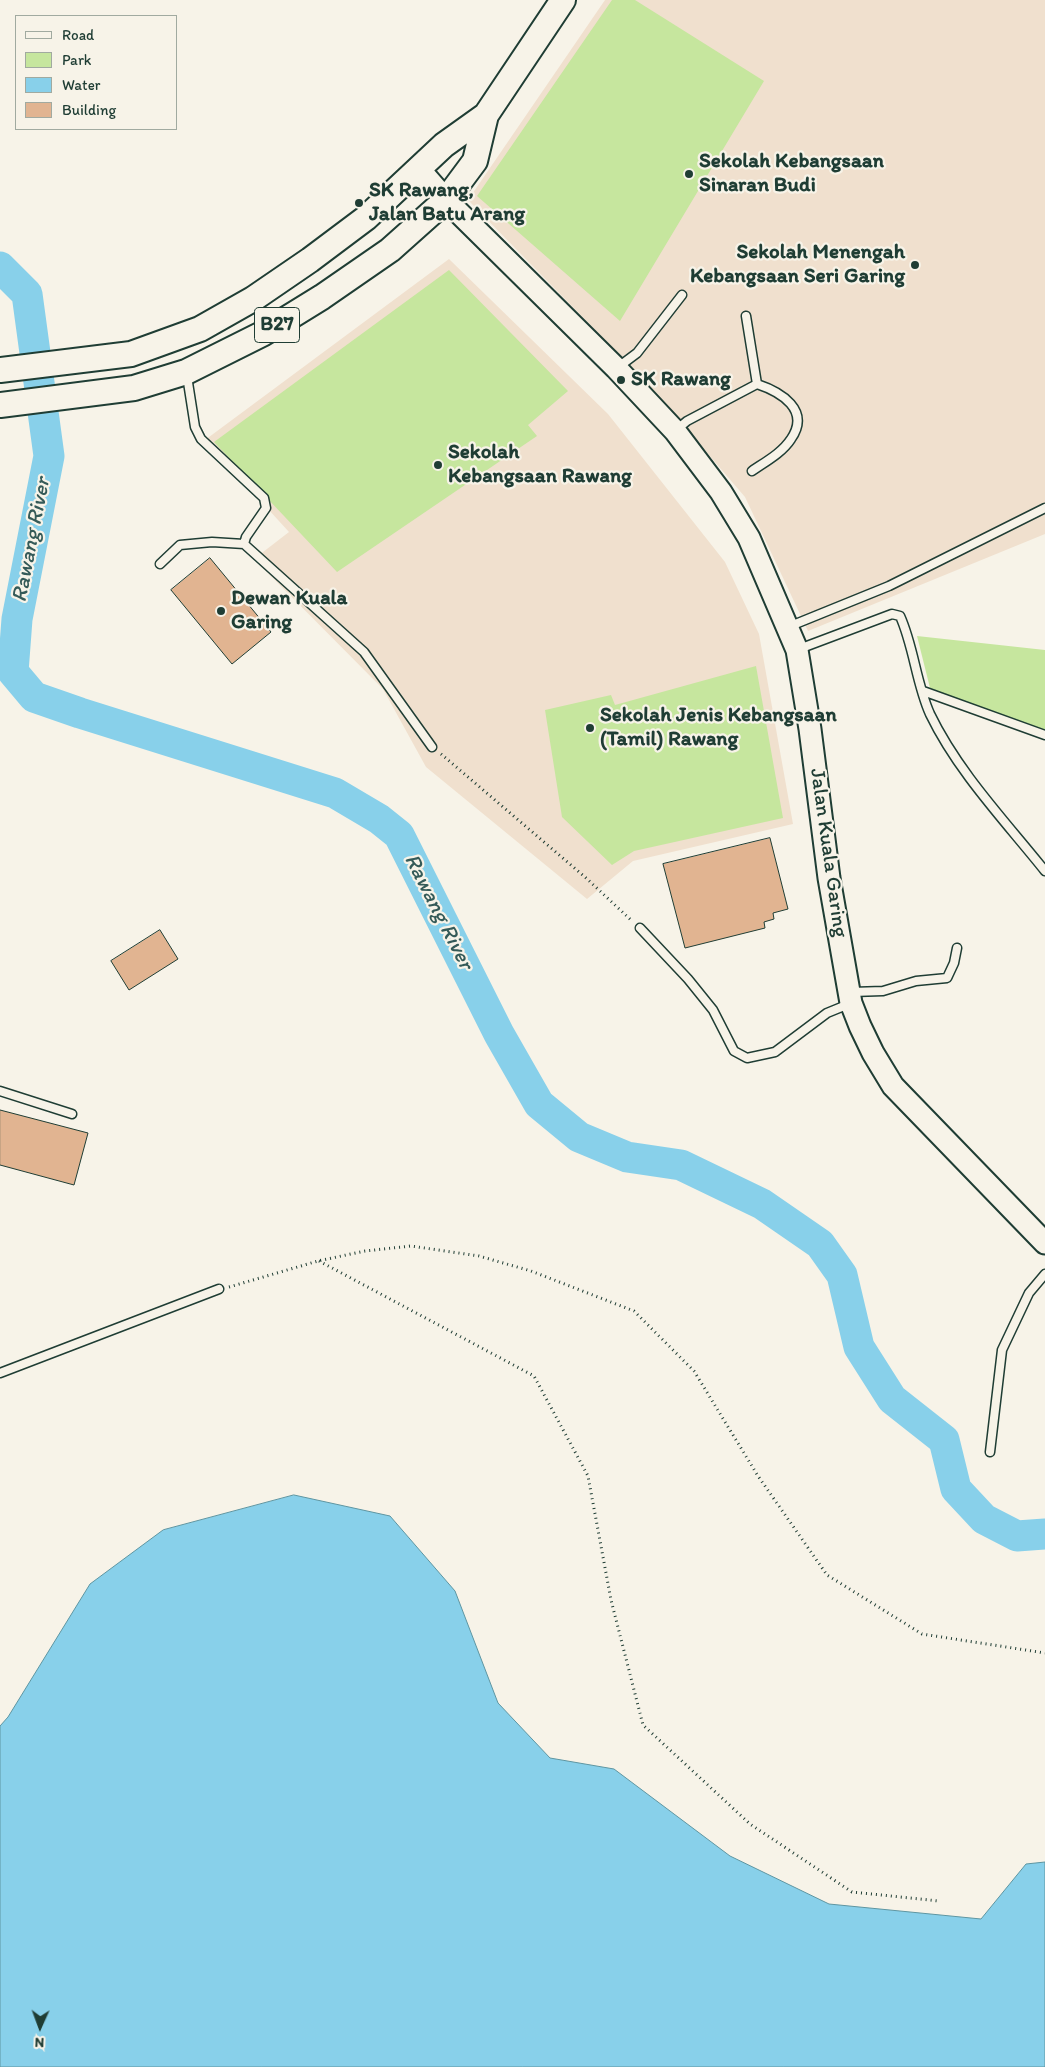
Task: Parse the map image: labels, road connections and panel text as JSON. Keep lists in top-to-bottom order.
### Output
{
  "streets": {
    "main road": ["B27"],
    "street": ["Jalan Kuala Garing"]
  },
  "crossings": [
    ["B27", "Jalan Kuala Garing"]
  ],
  "water": ["Rawang River"],
  "places": [
    "Sekolah Kebangsaan Sinaran Budi",
    "SK Rawang, Jalan Batu Arang",
    "Sekolah Menengah Kebangsaan Seri Garing",
    "SK Rawang",
    "Sekolah Kebangsaan Rawang",
    "Dewan Kuala Garing",
    "Sekolah Jenis Kebangsaan (Tamil) Rawang"
  ],
  "legend": [
    "Road",
    "Park",
    "Water",
    "Building"
  ],
  "north": "bottom"
}
